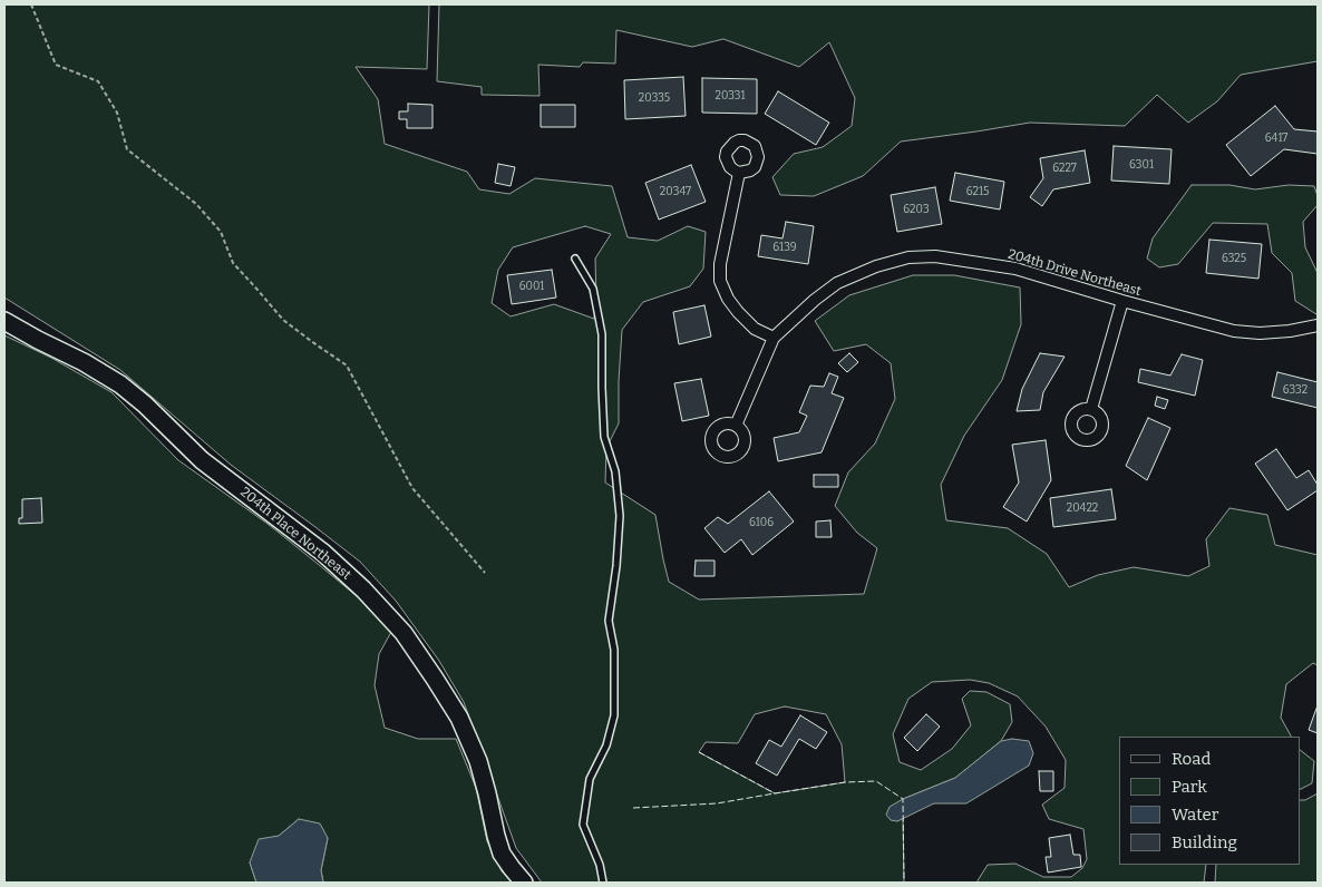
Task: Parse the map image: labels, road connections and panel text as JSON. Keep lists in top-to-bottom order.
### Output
{
  "streets": {
    "street": ["204th Drive Northeast", "204th Place Northeast"]
  },
  "house_numbers": [
    "20331",
    "20335",
    "6417",
    "6301",
    "6227",
    "20347",
    "6215",
    "6203",
    "6139",
    "6325",
    "6001",
    "6332",
    "20422",
    "6106"
  ],
  "legend": [
    "Road",
    "Park",
    "Water",
    "Building"
  ]
}
